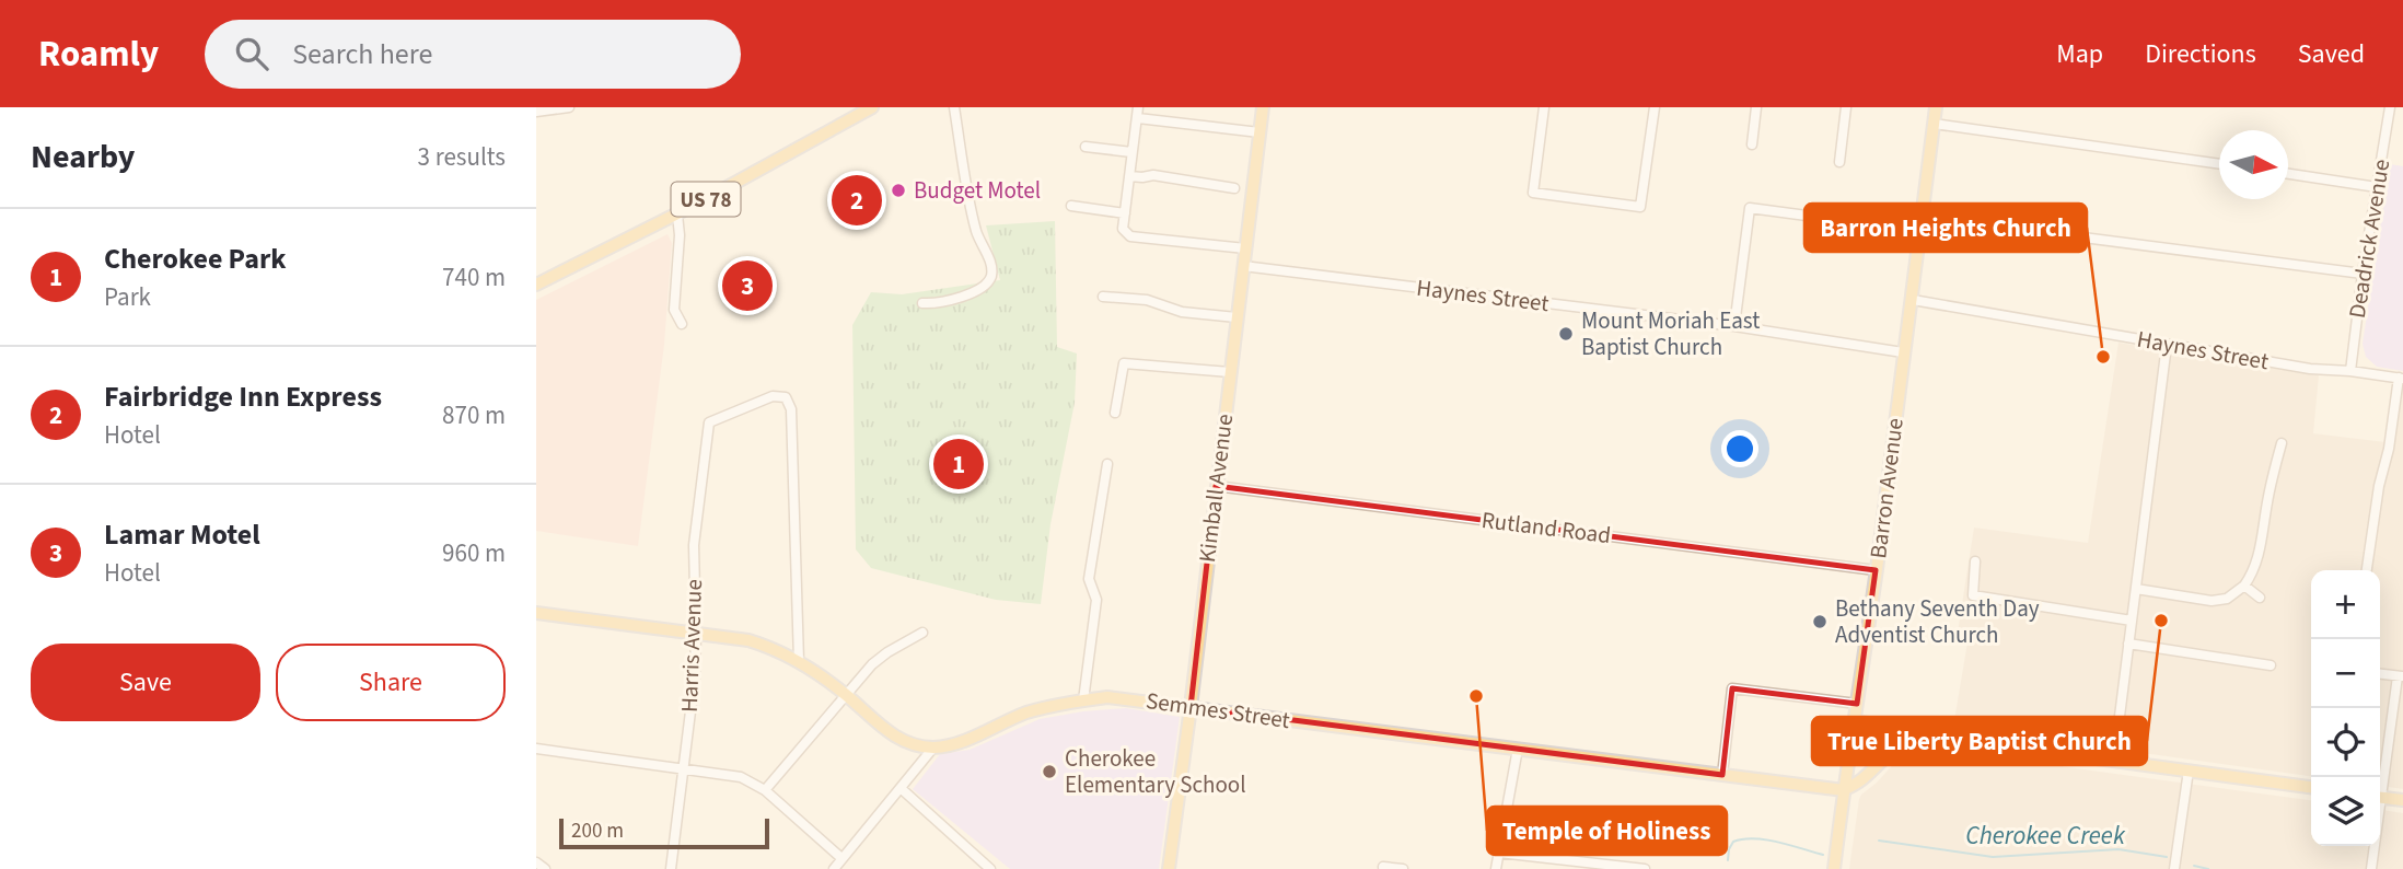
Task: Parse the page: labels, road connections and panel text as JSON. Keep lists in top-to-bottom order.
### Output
{
  "streets": {
    "main road": [
      "US 78",
      "Kimball Avenue",
      "Barron Avenue",
      "Semmes Street"
    ],
    "street": [
      "Deadrick Avenue",
      "Haynes Street",
      "Rutland Road",
      "Harris Avenue"
    ]
  },
  "crossings": [
    ["Deadrick Avenue", "Haynes Street"],
    ["Haynes Street", "Kimball Avenue"],
    ["Haynes Street", "Barron Avenue"],
    ["Kimball Avenue", "Rutland Road"],
    ["Kimball Avenue", "Semmes Street"],
    ["Barron Avenue", "Rutland Road"],
    ["Barron Avenue", "Semmes Street"]
  ],
  "water": ["Cherokee Creek"],
  "places": [
    "Budget Motel",
    "Mount Moriah East Baptist Church",
    "Barron Heights Church",
    "True Liberty Baptist Church",
    "Bethany Seventh Day Adventist Church",
    "Temple of Holiness",
    "Cherokee Elementary School"
  ],
  "scale_bar": "200 m",
  "north": "right",
  "page": {
    "header": "Roamly",
    "search": "Search here",
    "nav": ["Map", "Directions", "Saved"],
    "heading": ["Nearby", "3 results"],
    "pins": ["2", "3", "1"],
    "list": [
      {
        "mark": "1",
        "name": "Cherokee Park",
        "note": "Park",
        "value": "740 m"
      },
      {
        "mark": "2",
        "name": "Fairbridge Inn Express",
        "note": "Hotel",
        "value": "870 m"
      },
      {
        "mark": "3",
        "name": "Lamar Motel",
        "note": "Hotel",
        "value": "960 m"
      }
    ],
    "map_buttons": ["+", "−"],
    "buttons": ["Save", "Share"],
    "scale": "200 m"
  }
}
